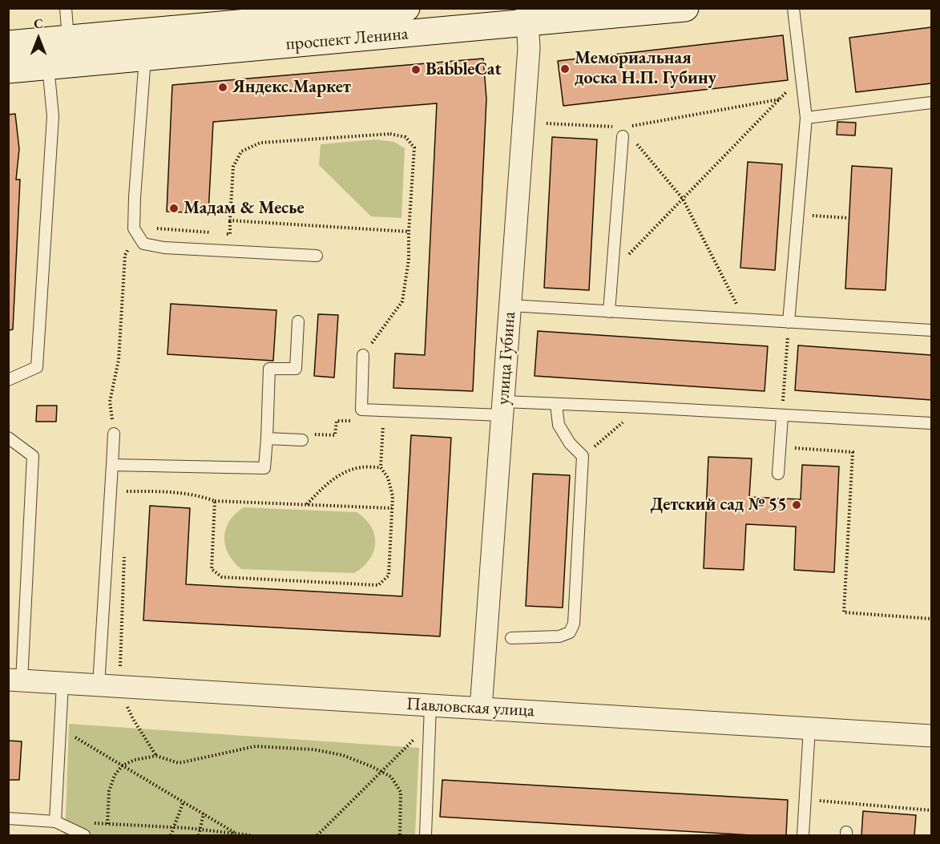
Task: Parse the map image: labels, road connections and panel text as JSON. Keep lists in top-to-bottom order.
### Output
{
  "streets": {
    "main road": ["проспект Ленина"],
    "street": ["улица Губина", "Павловская улица"]
  },
  "crossings": [
    ["проспект Ленина", "улица Губина"],
    ["улица Губина", "Павловская улица"]
  ],
  "places": [
    "Мемориальная доска Н.П. Губину",
    "BabbleCat",
    "Яндекс.Маркет",
    "Мадам & Месье",
    "Детский сад № 55"
  ],
  "north": "top"
}
